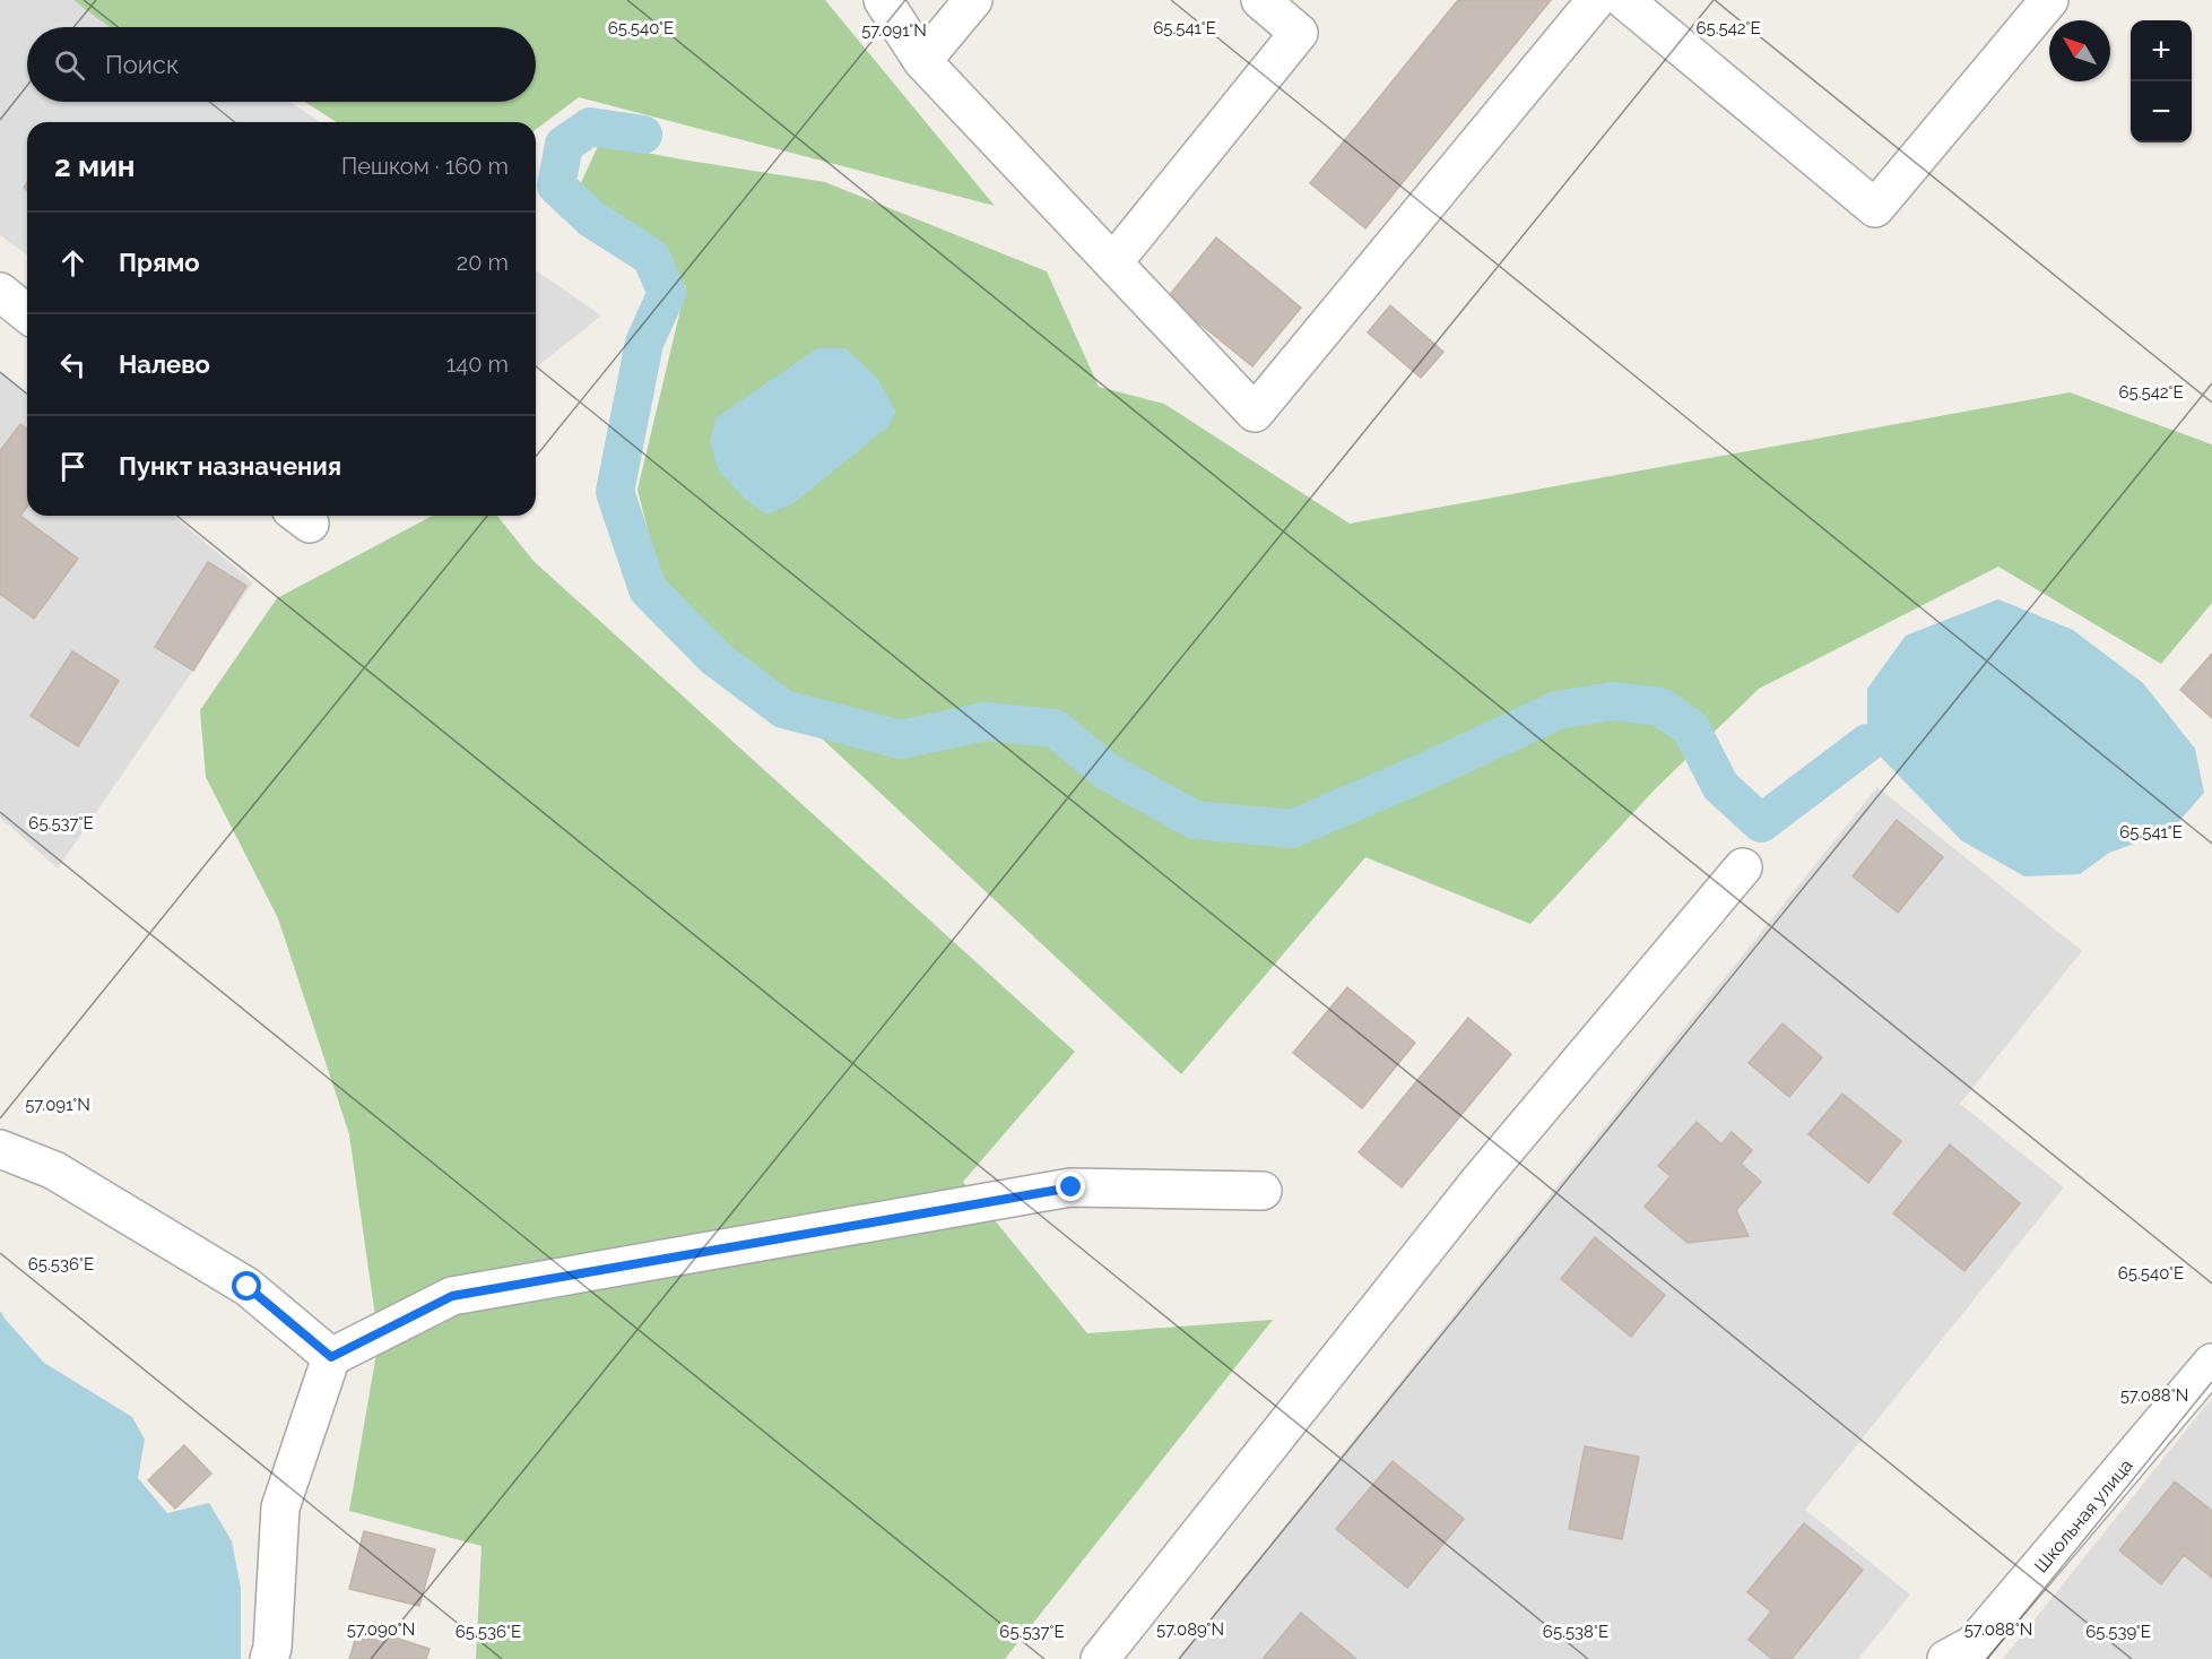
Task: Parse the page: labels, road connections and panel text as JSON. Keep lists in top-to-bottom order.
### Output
{
  "streets": {
    "street": ["Школьная улица"]
  },
  "north": "top left",
  "page": {
    "map_buttons": ["+", "−"],
    "search": "Поиск",
    "heading": ["2 мин", "Пешком · 160 m"],
    "list": [
      ["Прямо", "20 m"],
      ["Налево", "140 m"],
      "Пункт назначения"
    ]
  },
  "coordinates": [
    "65.540°E",
    "65.541°E",
    "65.542°E",
    "57.091°N",
    "65.537°E",
    "65.536°E",
    "57.088°N",
    "57.090°N",
    "57.089°N",
    "65.538°E",
    "65.539°E"
  ]
}
